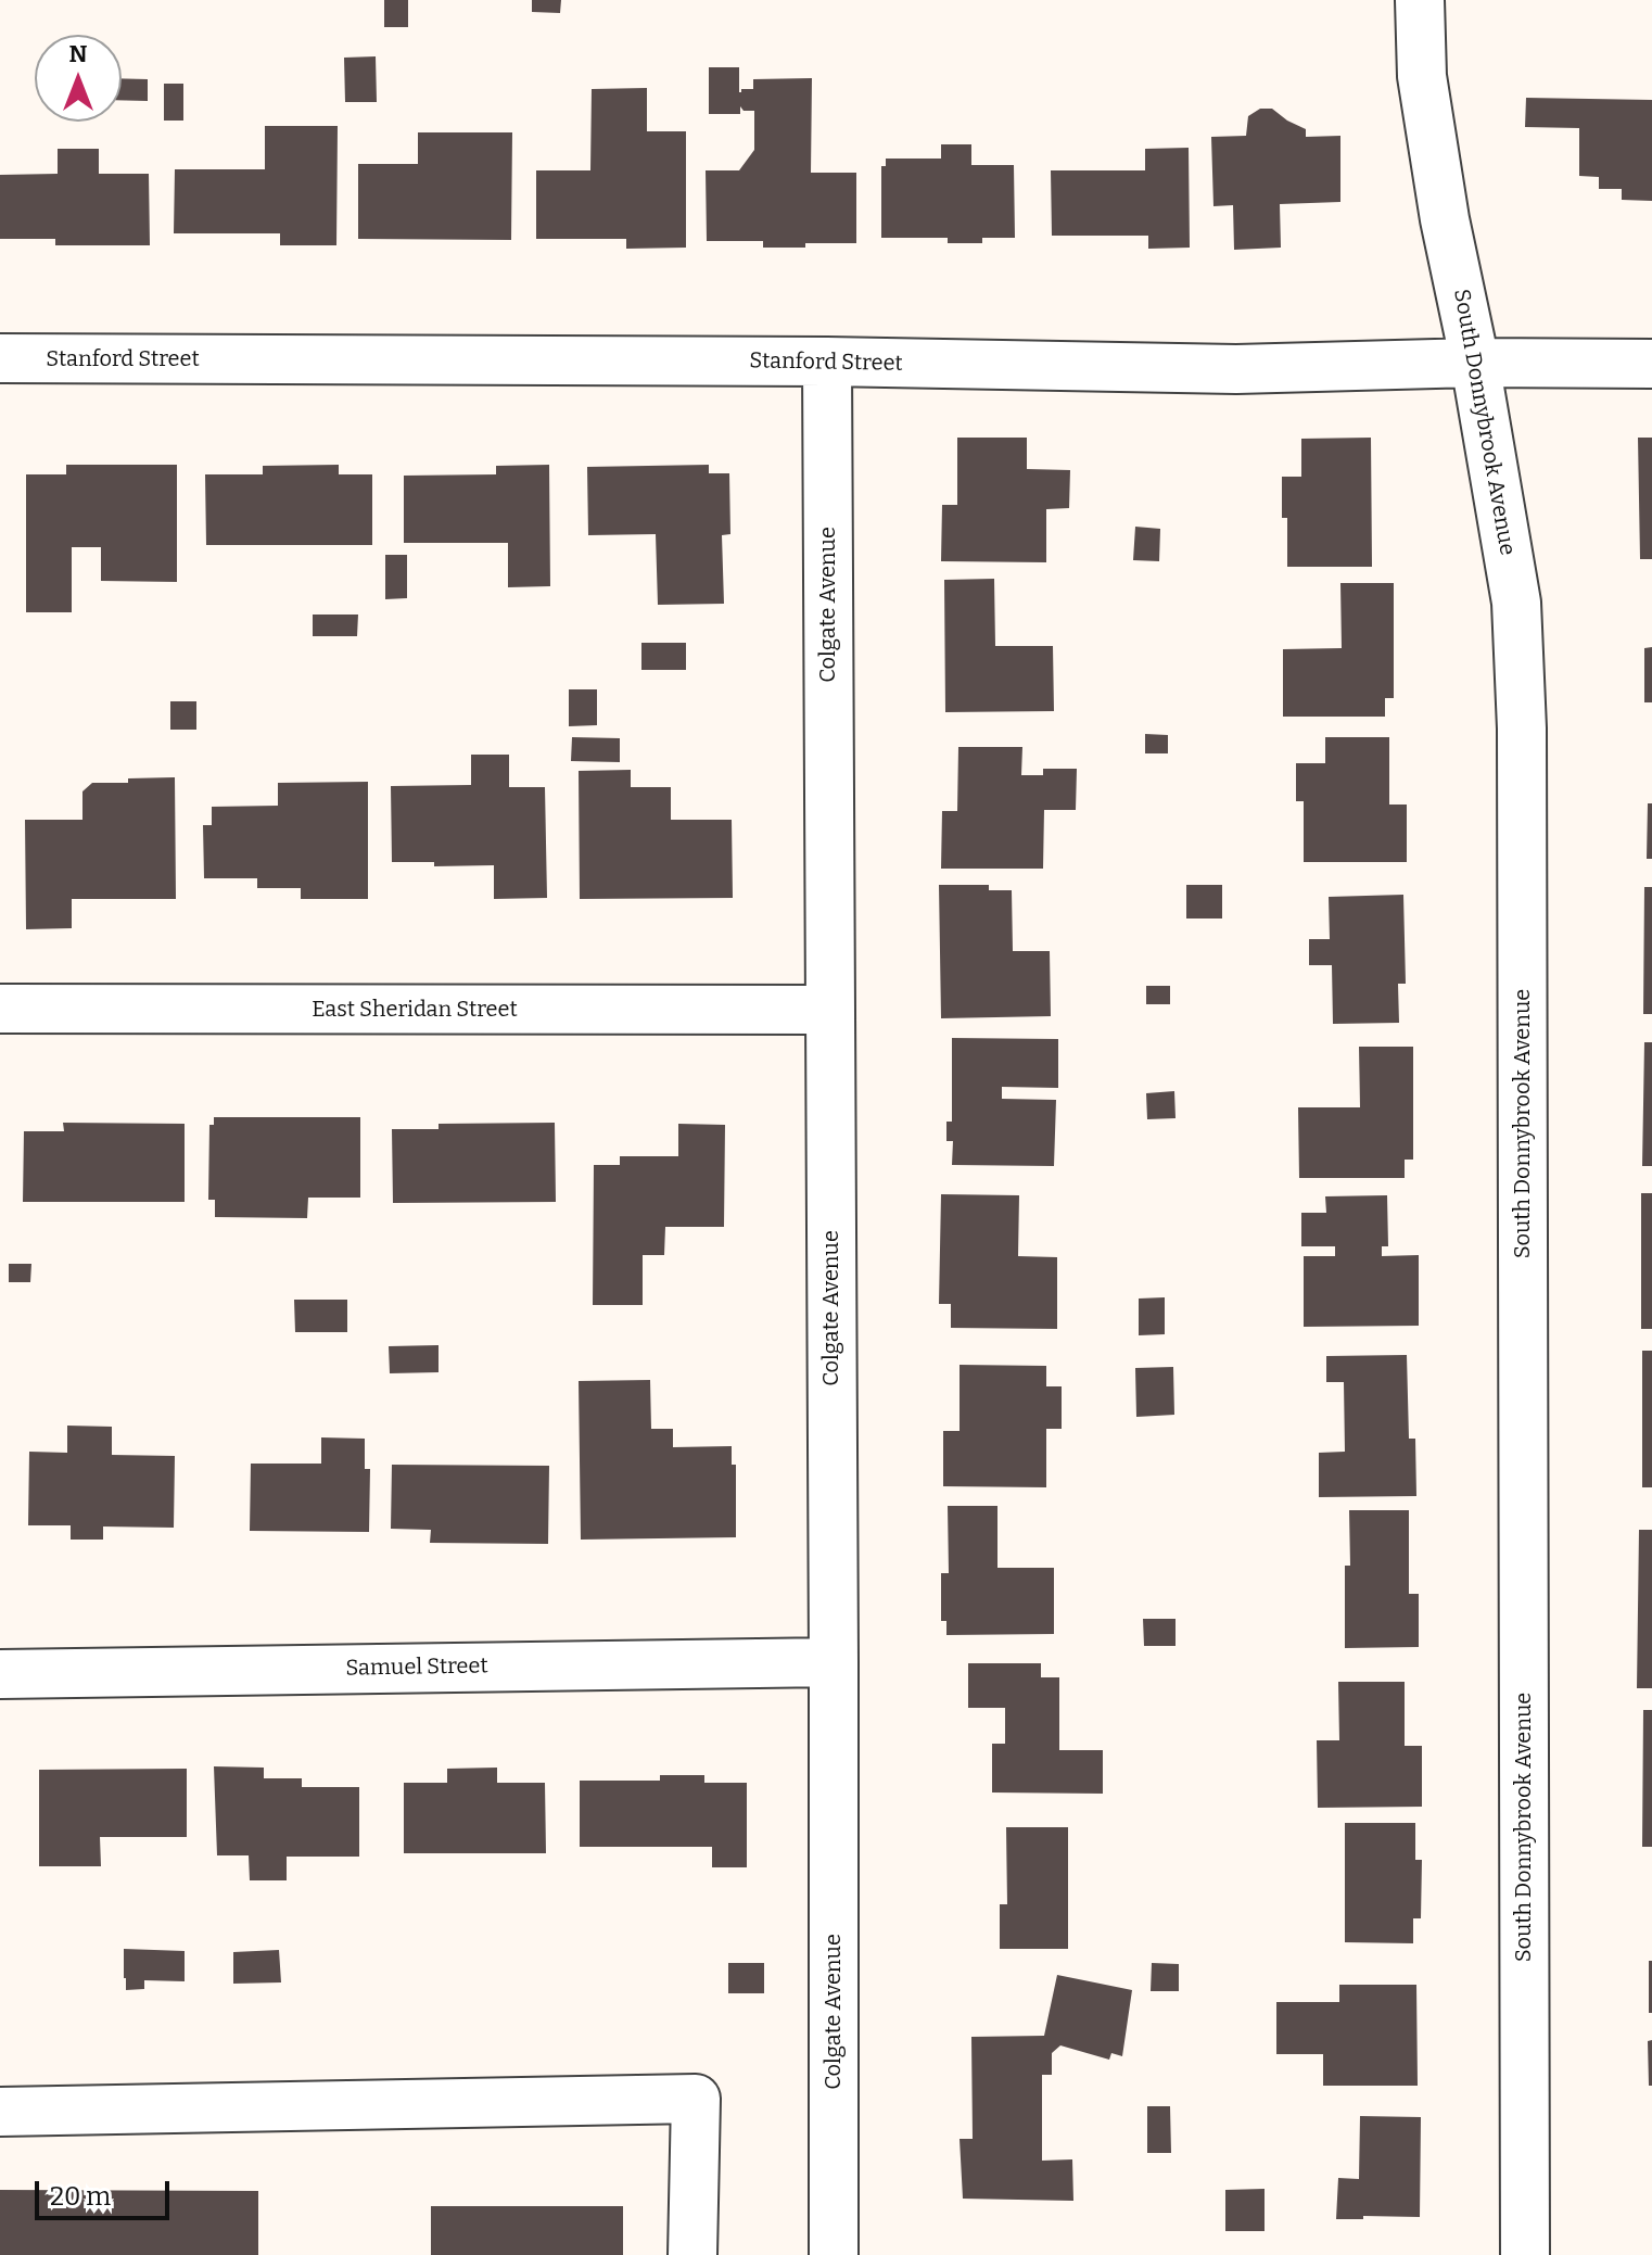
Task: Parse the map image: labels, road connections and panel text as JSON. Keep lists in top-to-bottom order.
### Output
{
  "streets": {
    "street": [
      "Stanford Street",
      "South Donnybrook Avenue",
      "Colgate Avenue",
      "East Sheridan Street",
      "Samuel Street"
    ]
  },
  "crossings": [
    ["Stanford Street", "South Donnybrook Avenue"],
    ["Stanford Street", "Colgate Avenue"],
    ["Colgate Avenue", "East Sheridan Street"],
    ["Colgate Avenue", "Samuel Street"]
  ],
  "scale_bar": "20 m",
  "north": "top"
}
